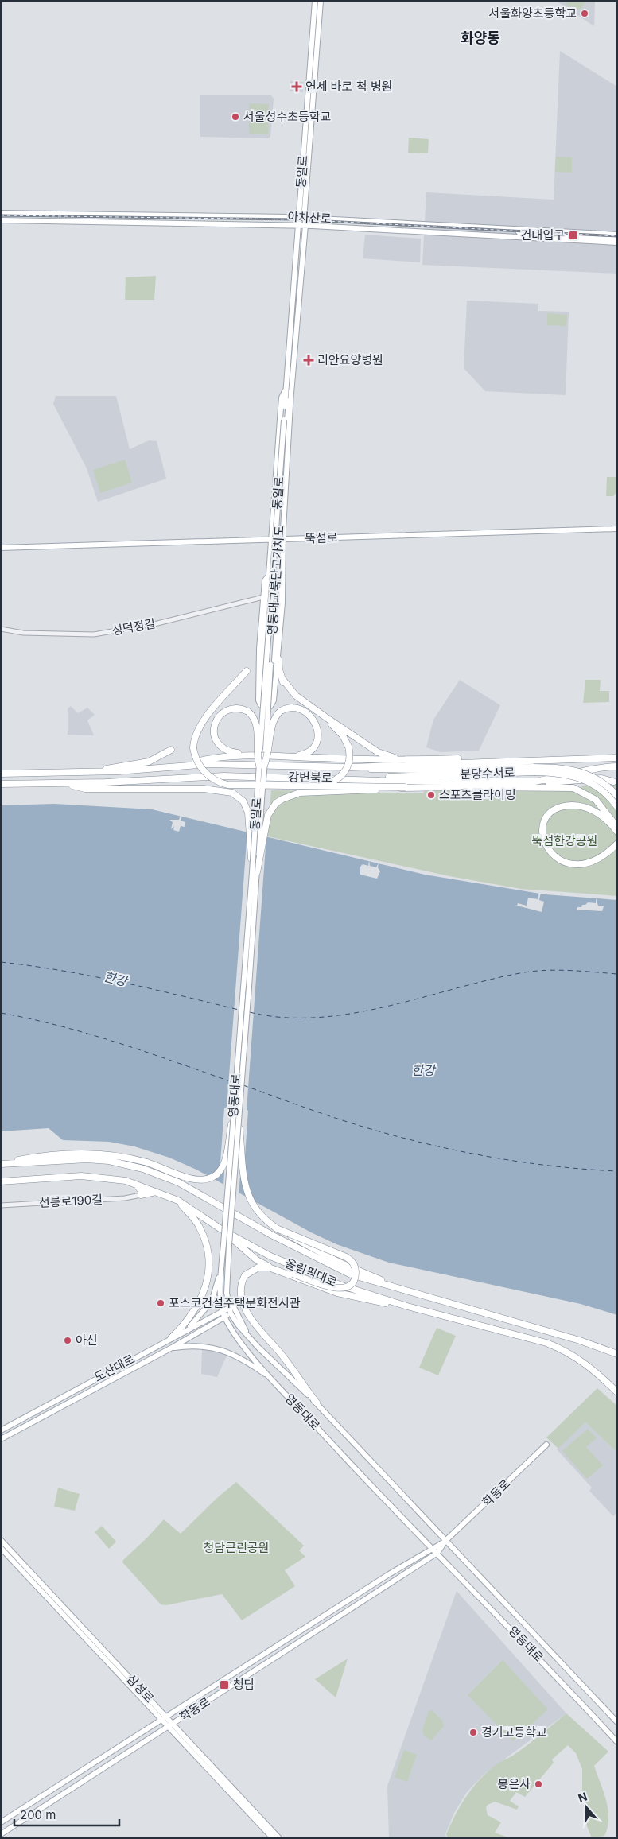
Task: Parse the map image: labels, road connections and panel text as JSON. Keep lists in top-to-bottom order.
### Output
{
  "streets": {
    "highway": ["분당수서로", "강변북로", "올림픽대로"],
    "main road": [
      "동일로",
      "아차산로",
      "뚝섬로",
      "영동대로",
      "도산대로",
      "학동로",
      "삼성로"
    ],
    "street": ["성덕정길", "선릉로190길"]
  },
  "crossings": [
    ["동일로", "아차산로"],
    ["동일로", "뚝섬로"],
    ["동일로", "성덕정길"],
    ["동일로", "영동대로"],
    ["분당수서로", "강변북로"],
    ["영동대로", "도산대로"],
    ["영동대로", "학동로"],
    ["학동로", "삼성로"]
  ],
  "districts": ["화양동"],
  "water": ["한강"],
  "parks": ["뚝섬한강공원", "청담근린공원"],
  "places": {
    "other": [
      "서울화양초등학교",
      "서울성수초등학교",
      "스포츠클라이밍",
      "포스코건설주택문화전시관",
      "아신",
      "경기고등학교",
      "봉은사"
    ],
    "health": ["연세 바로 척 병원", "리안요양병원"],
    "transit": ["건대입구", "청담"]
  },
  "scale_bar": "200 m",
  "north": "top"
}
